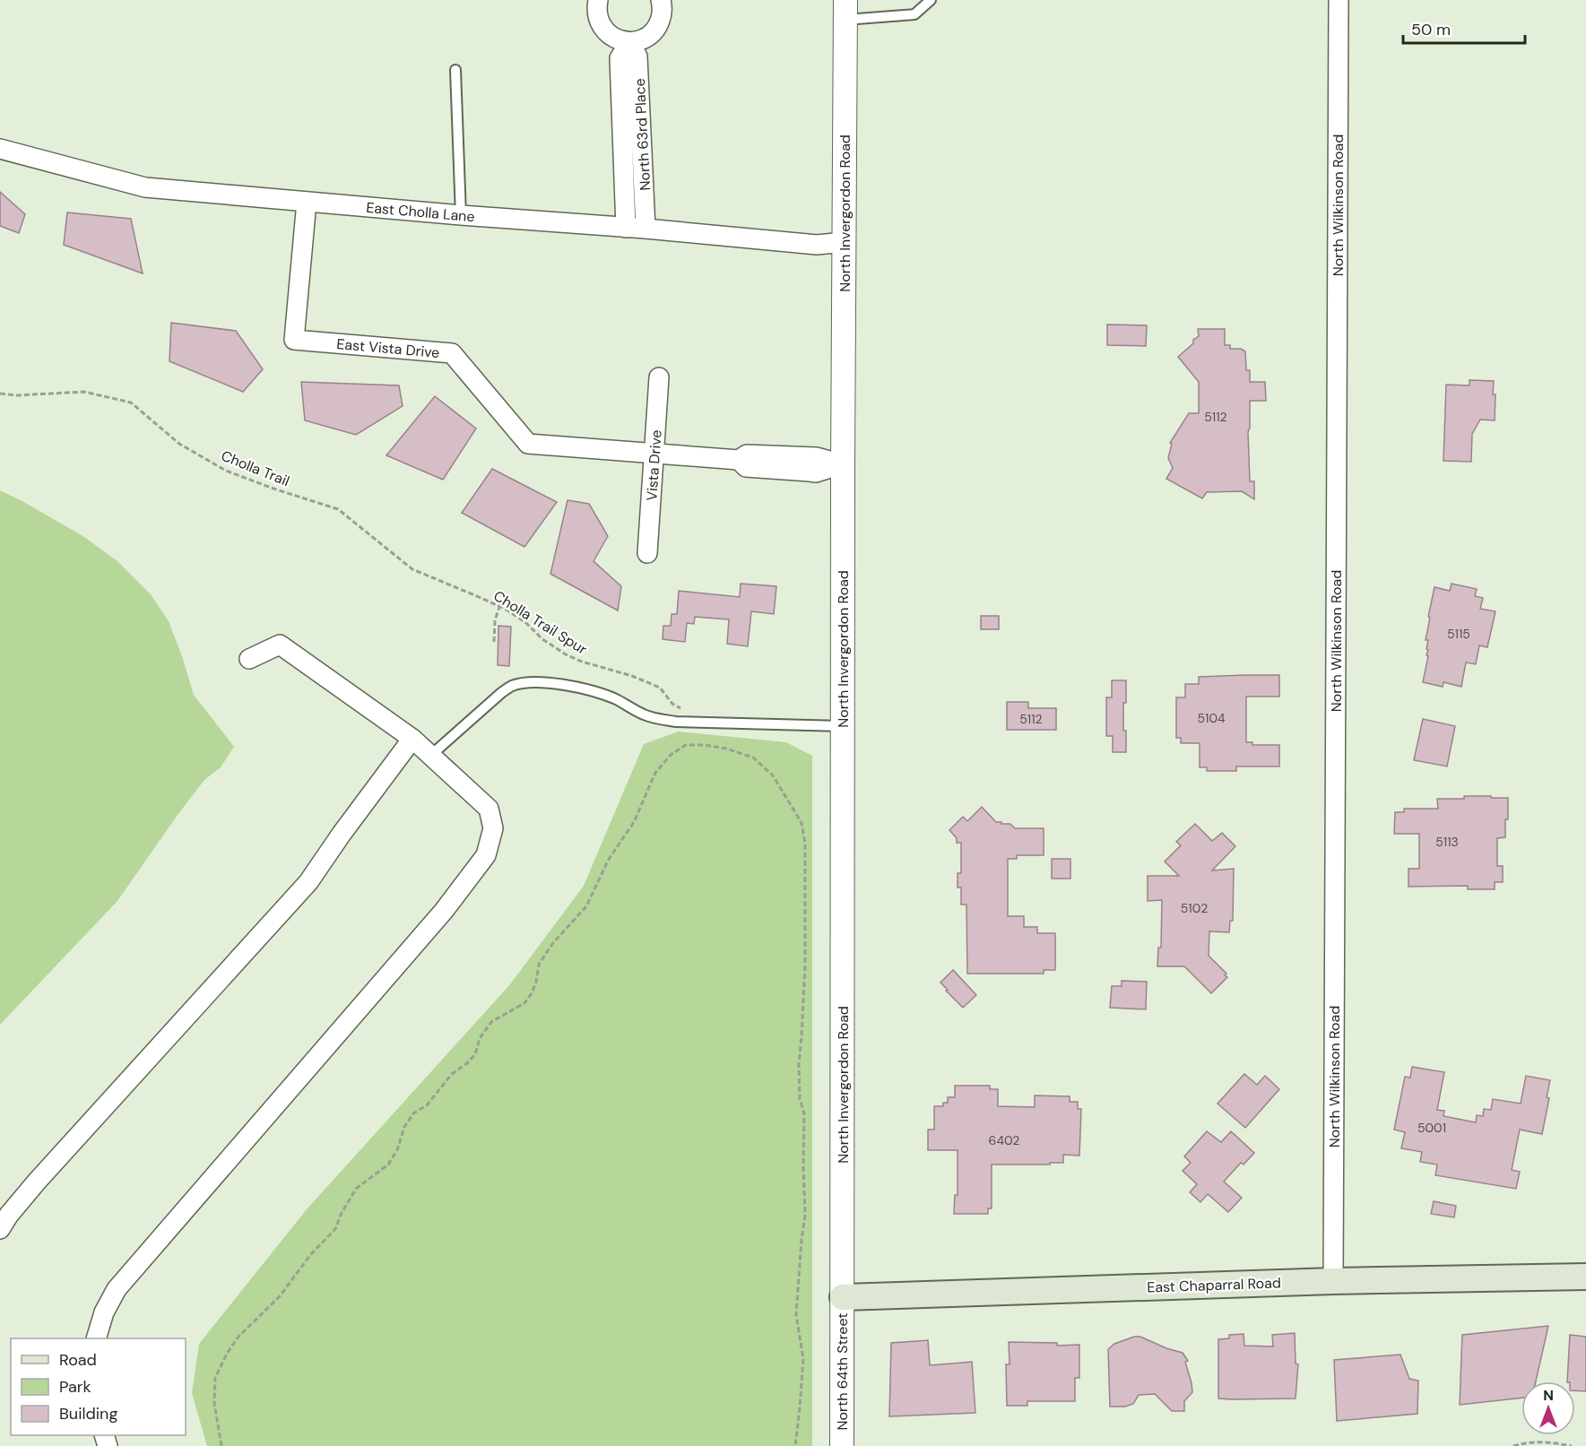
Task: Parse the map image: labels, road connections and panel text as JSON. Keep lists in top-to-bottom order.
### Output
{
  "streets": {
    "main road": ["East Chaparral Road"],
    "street": [
      "North 63rd Place",
      "North Wilkinson Road",
      "East Cholla Lane",
      "North Invergordon Road",
      "East Vista Drive",
      "Vista Drive",
      "North 64th Street"
    ],
    "path": ["Cholla Trail", "Cholla Trail Spur"]
  },
  "crossings": [
    ["North 63rd Place", "East Cholla Lane"],
    ["North Wilkinson Road", "East Chaparral Road"],
    ["East Cholla Lane", "North Invergordon Road"],
    ["East Cholla Lane", "East Vista Drive"],
    ["North Invergordon Road", "East Vista Drive"],
    ["North Invergordon Road", "East Chaparral Road"],
    ["North Invergordon Road", "North 64th Street"],
    ["East Vista Drive", "Vista Drive"],
    ["Cholla Trail", "Cholla Trail Spur"],
    ["East Chaparral Road", "North 64th Street"]
  ],
  "house_numbers": [
    "5112",
    "5115",
    "5104",
    "5112",
    "5113",
    "5102",
    "5001",
    "6402"
  ],
  "legend": ["Road", "Park", "Building"],
  "scale_bar": "50 m",
  "north": "top"
}
